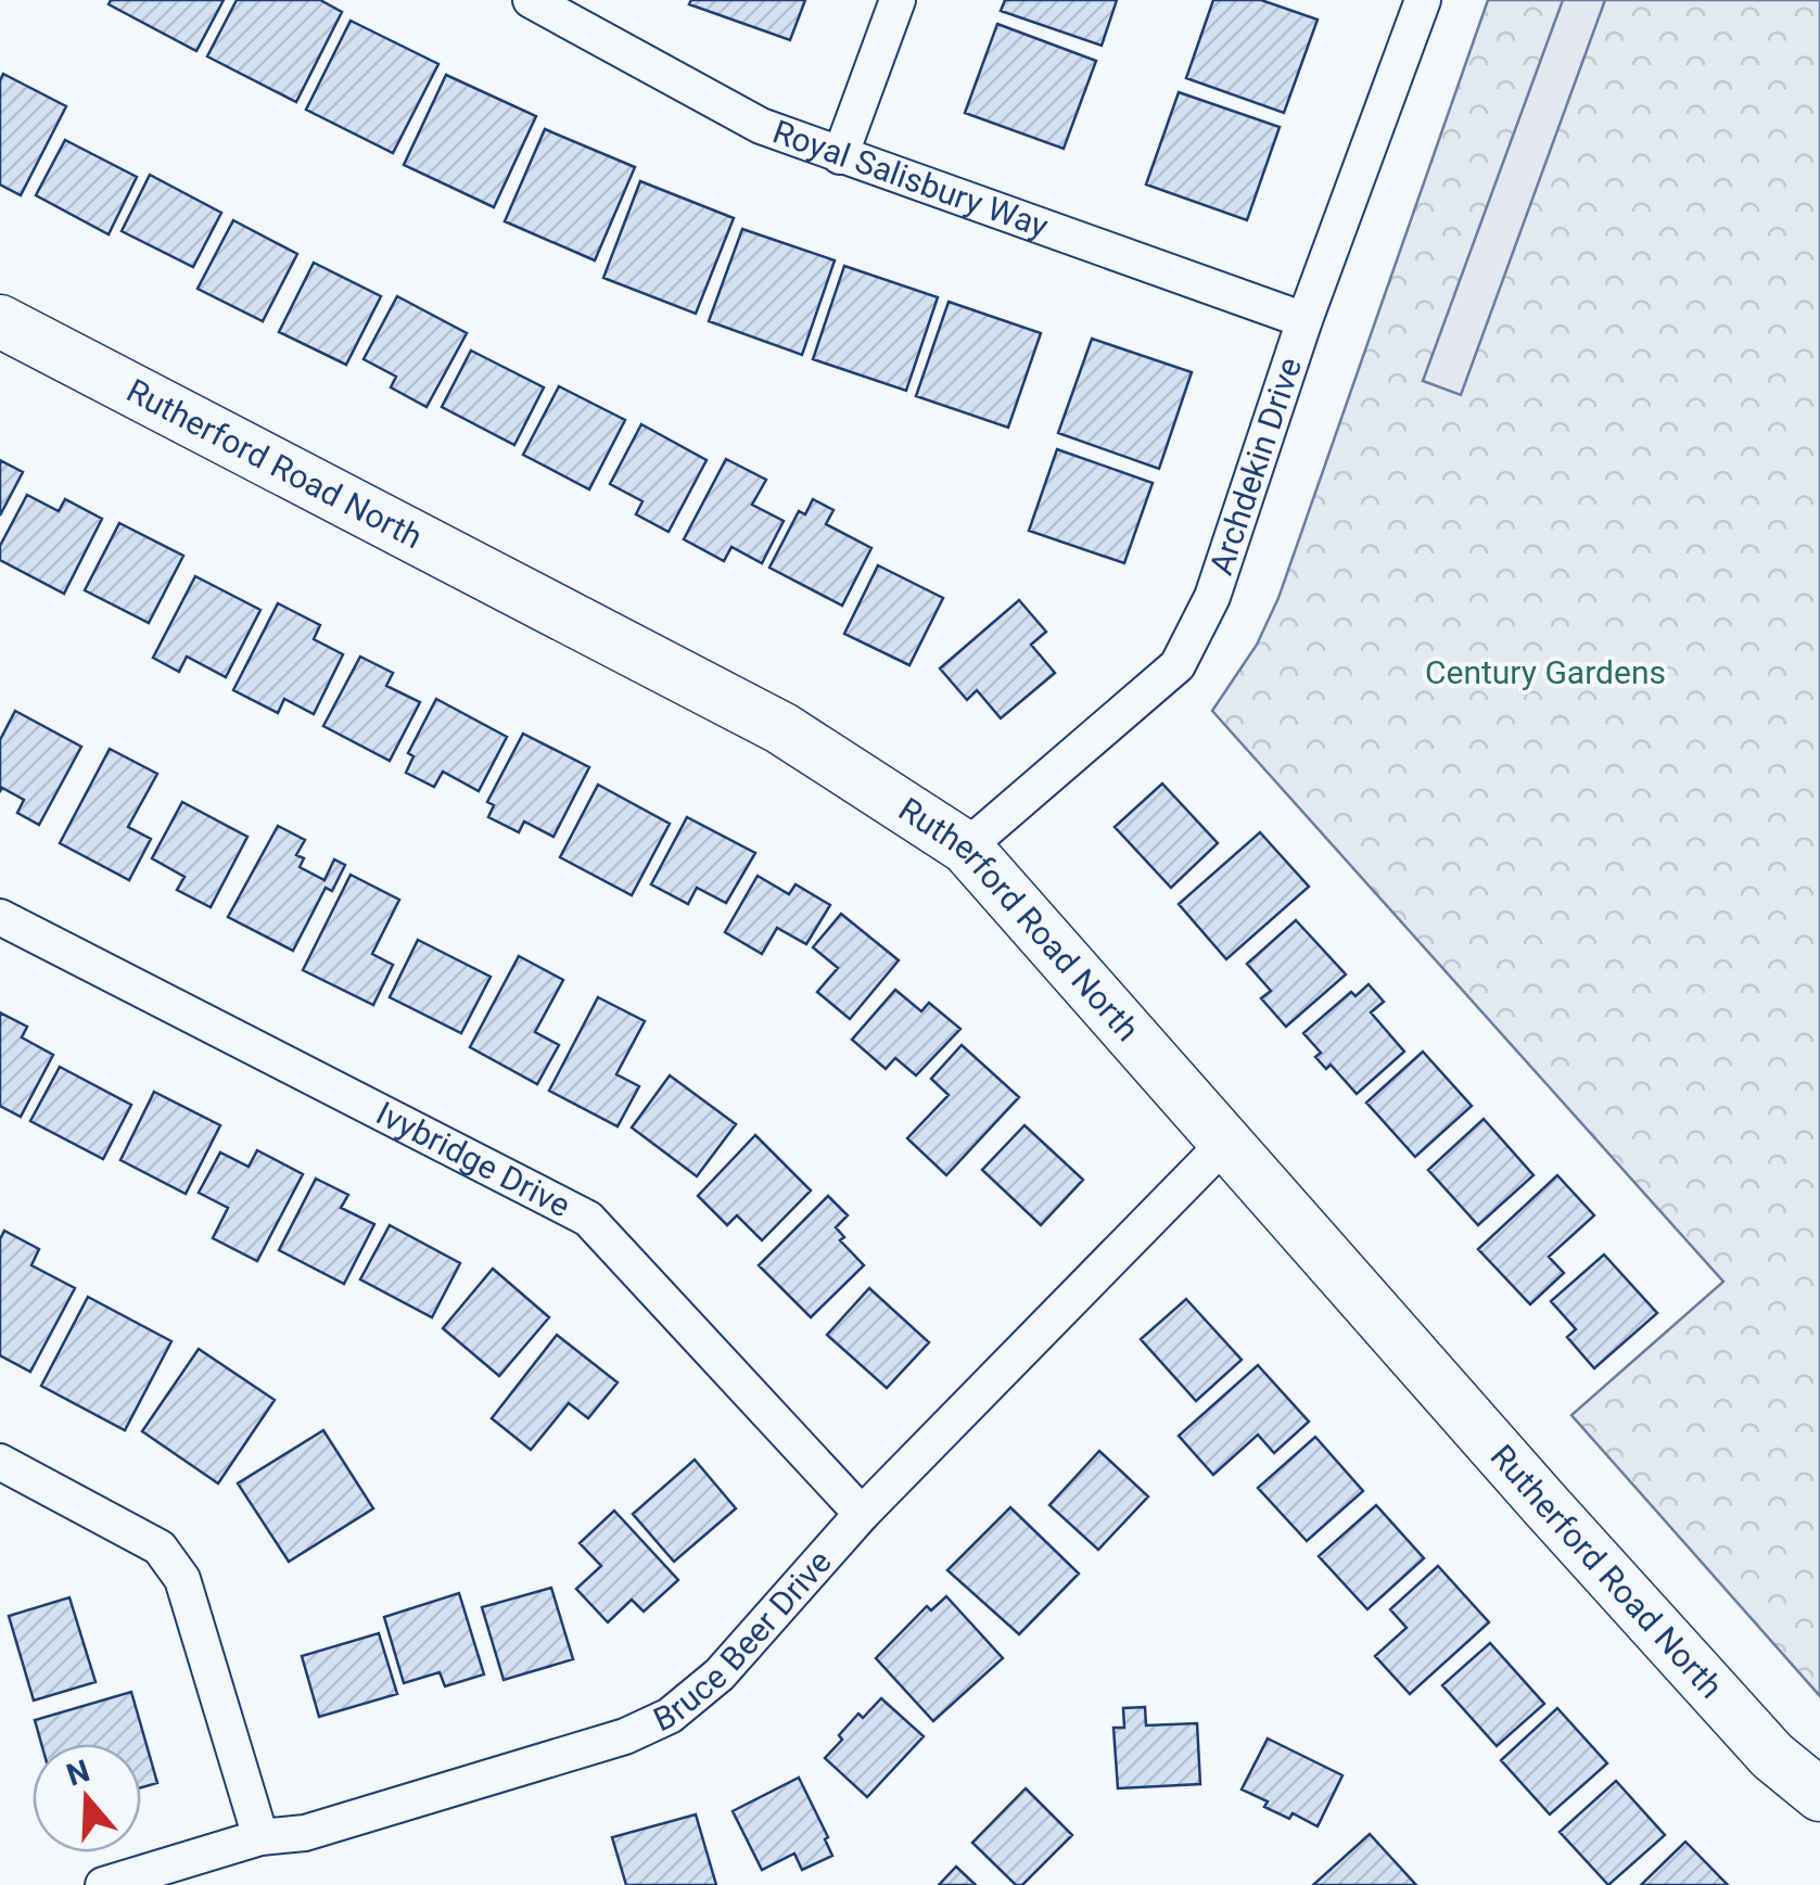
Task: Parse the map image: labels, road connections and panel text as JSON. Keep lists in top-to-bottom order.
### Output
{
  "streets": {
    "street": [
      "Royal Salisbury Way",
      "Rutherford Road North",
      "Archdekin Drive",
      "Ivybridge Drive",
      "Bruce Beer Drive"
    ]
  },
  "crossings": [
    ["Royal Salisbury Way", "Archdekin Drive"],
    ["Rutherford Road North", "Archdekin Drive"],
    ["Rutherford Road North", "Bruce Beer Drive"],
    ["Ivybridge Drive", "Bruce Beer Drive"]
  ],
  "parks": ["Century Gardens"],
  "north": "top"
}
